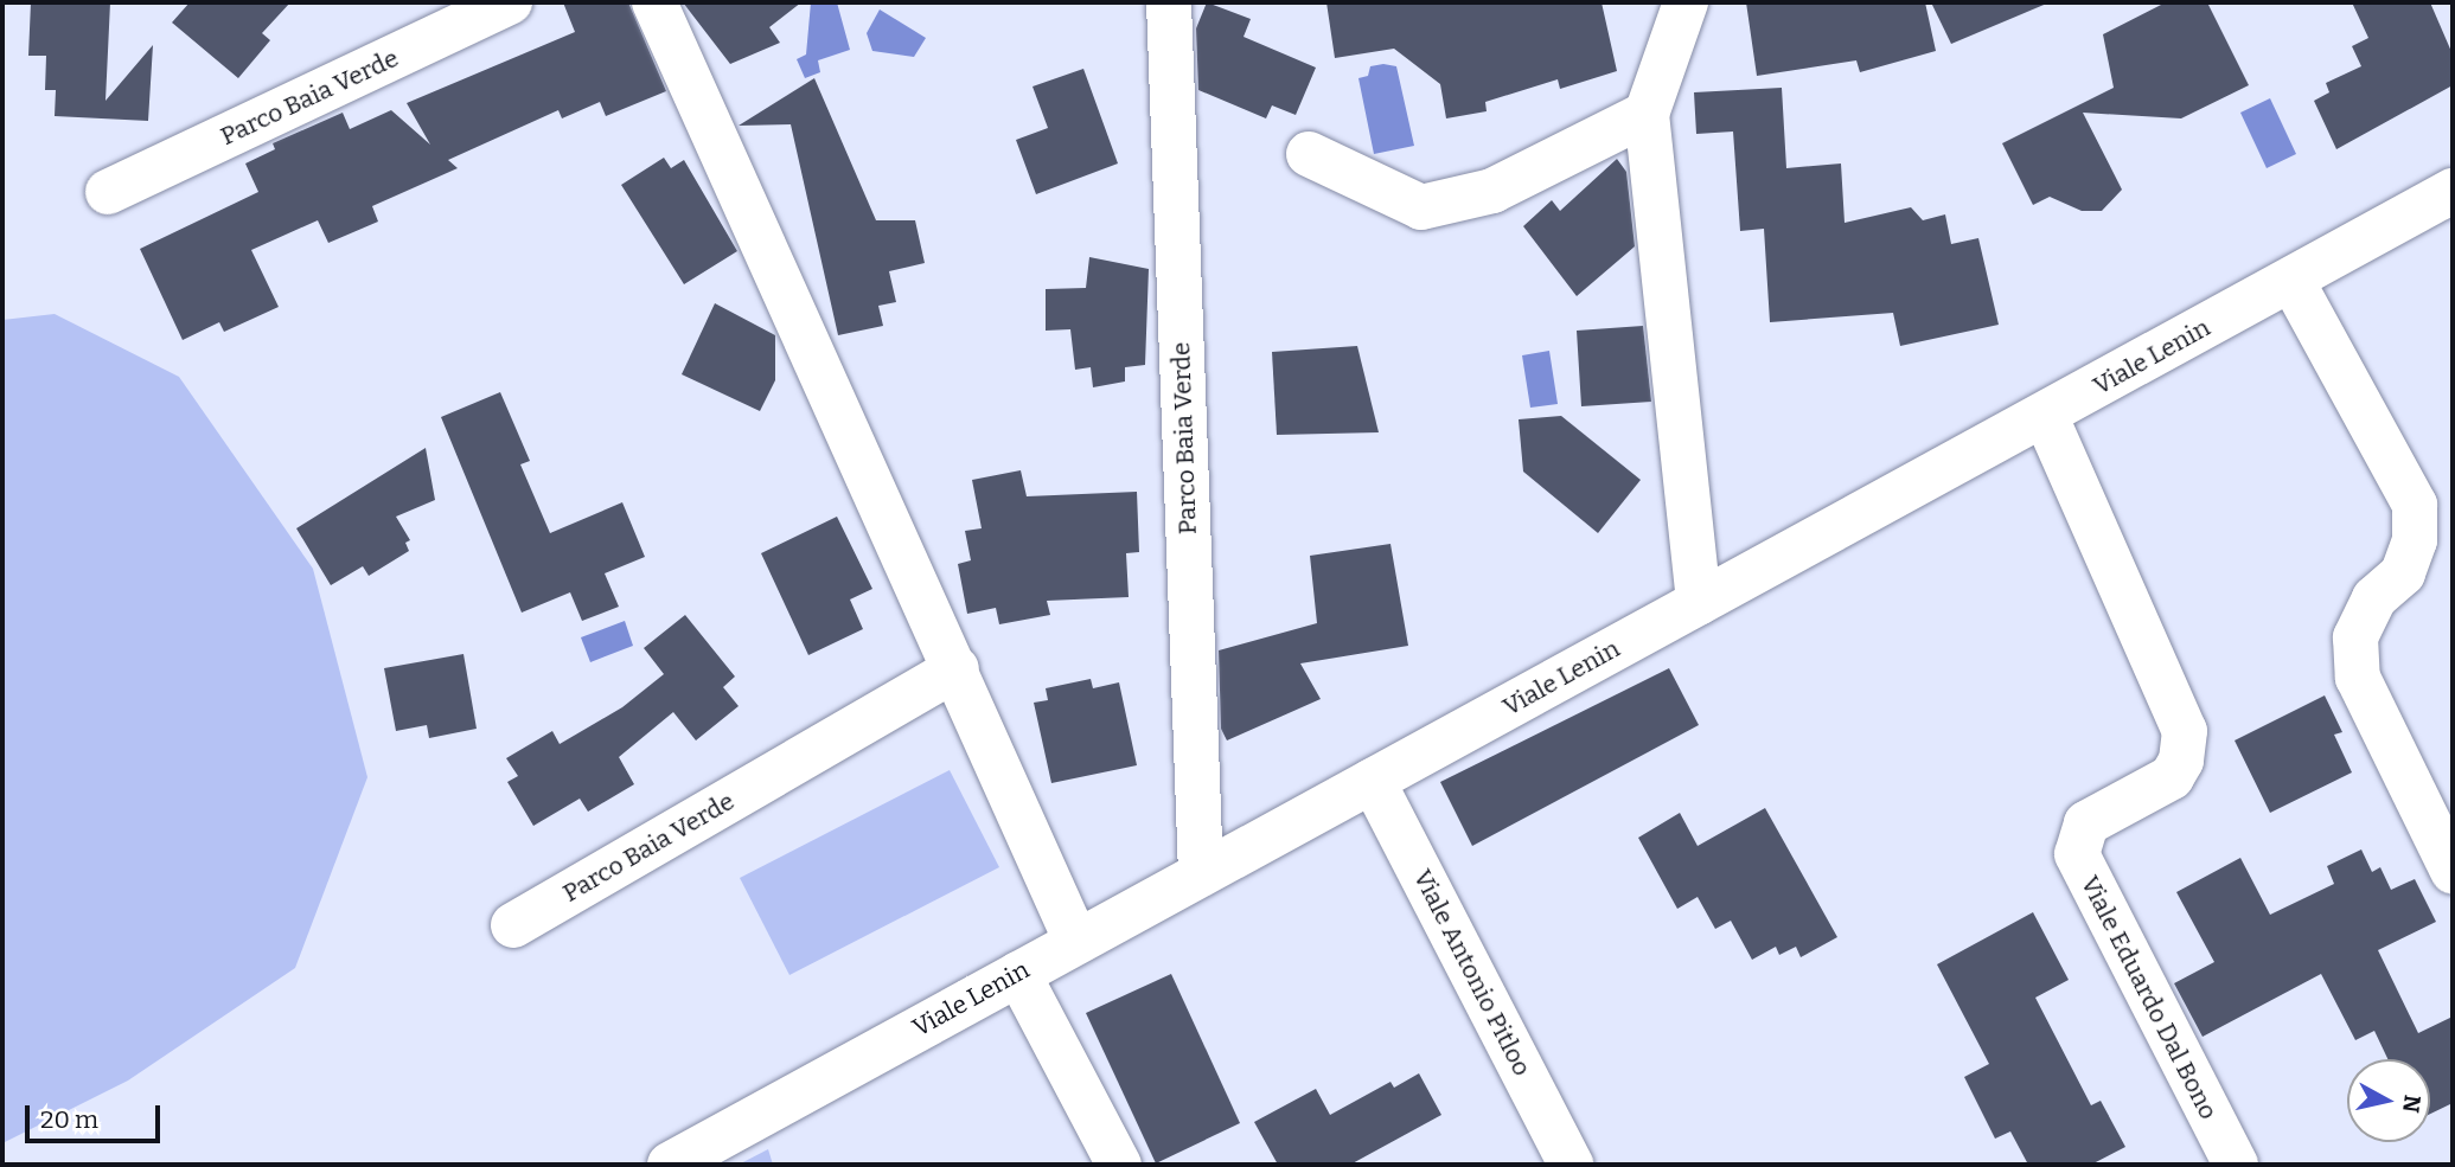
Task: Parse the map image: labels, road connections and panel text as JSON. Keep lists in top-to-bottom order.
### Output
{
  "streets": {
    "street": [
      "Parco Baia Verde",
      "Viale Lenin",
      "Viale Antonio Pitloo",
      "Viale Eduardo Dal Bono"
    ]
  },
  "crossings": [
    ["Parco Baia Verde", "Viale Lenin"],
    ["Viale Lenin", "Viale Antonio Pitloo"],
    ["Viale Lenin", "Viale Eduardo Dal Bono"]
  ],
  "scale_bar": "20 m",
  "north": "right"
}
